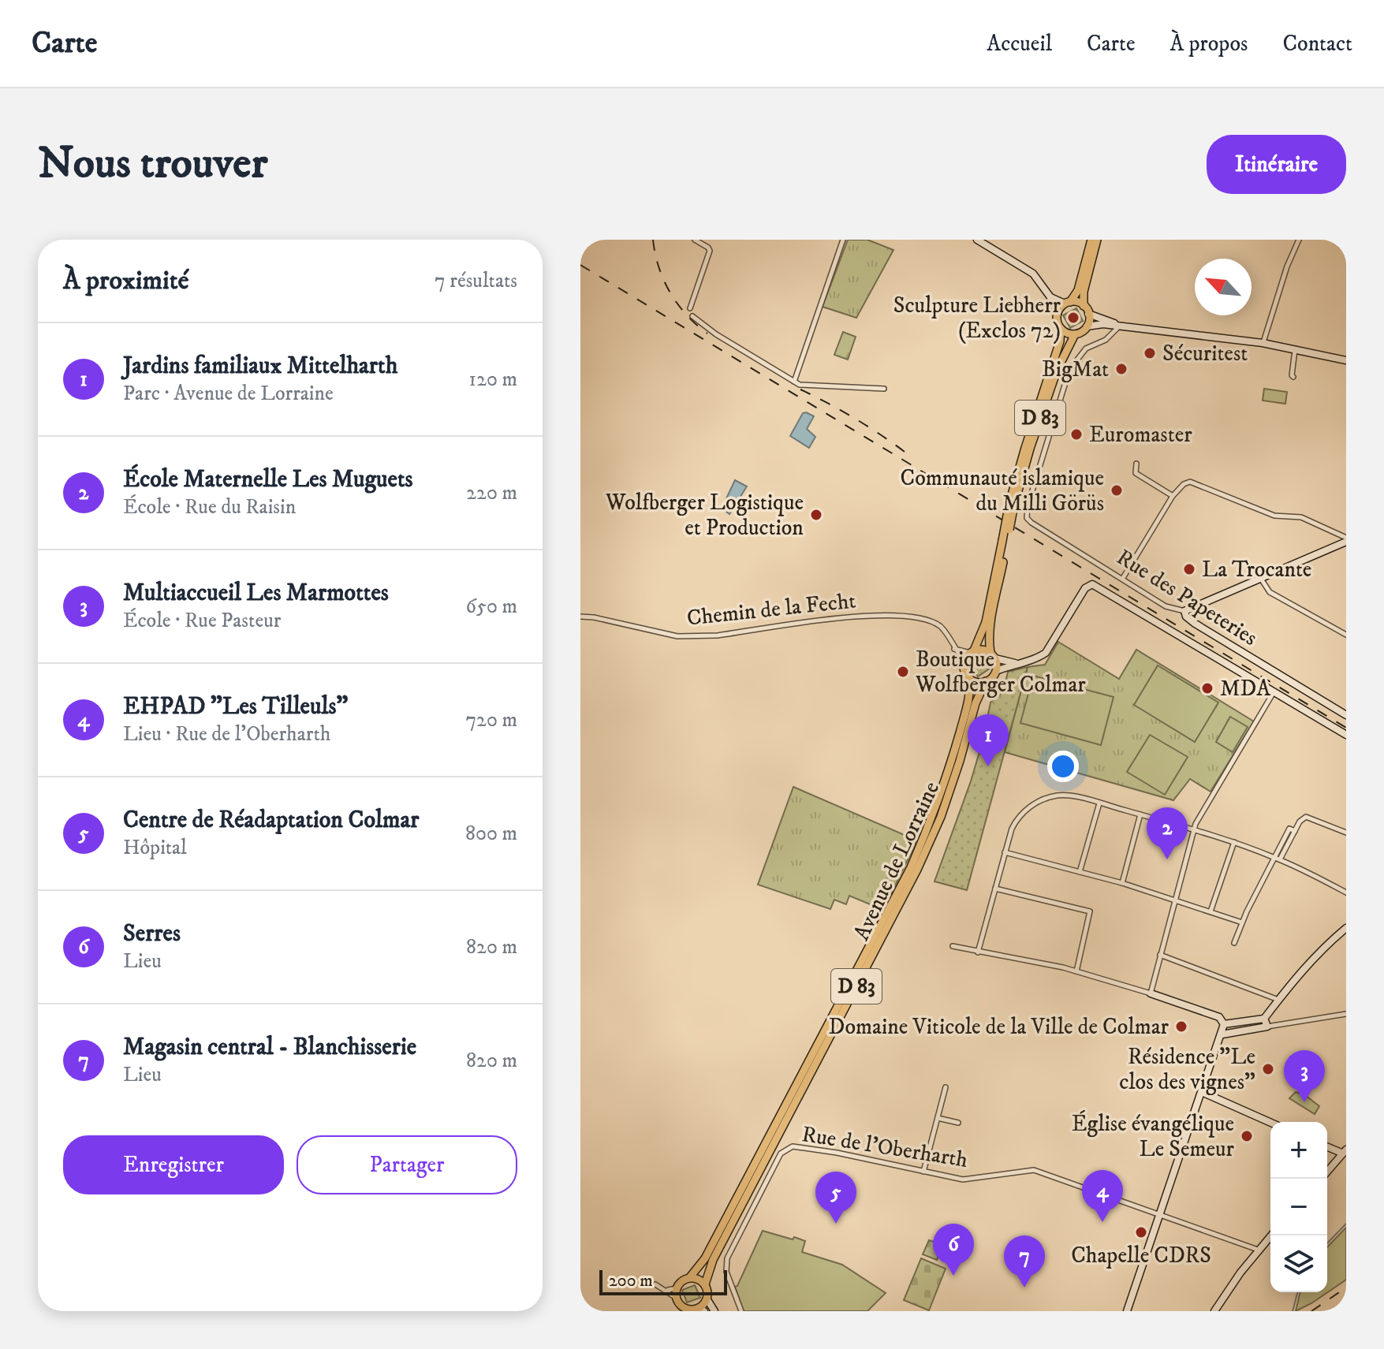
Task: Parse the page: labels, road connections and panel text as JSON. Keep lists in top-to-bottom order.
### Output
{
  "streets": {
    "main road": ["D 83", "Avenue de Lorraine"],
    "street": ["Rue des Papeteries", "Chemin de la Fecht", "Rue de l'Oberharth"]
  },
  "crossings": [
    ["D 83", "Chemin de la Fecht"],
    ["D 83", "Avenue de Lorraine"],
    ["Chemin de la Fecht", "Avenue de Lorraine"]
  ],
  "places": [
    "Sculpture Liebherr (Exclos 72)",
    "Sécuritest",
    "BigMat",
    "Euromaster",
    "Communauté islamique du Milli Görüs",
    "Wolfberger Logistique et Production",
    "La Trocante",
    "Boutique Wolfberger Colmar",
    "MDA",
    "Domaine Viticole de la Ville de Colmar",
    "Résidence \"Le clos des vignes\"",
    "Église évangélique Le Semeur",
    "Chapelle CDRS"
  ],
  "scale_bar": "200 m",
  "north": "top left",
  "page": {
    "header": "Carte",
    "nav": [
      "Accueil",
      "Carte",
      "À propos",
      "Contact"
    ],
    "buttons": [
      "Itinéraire",
      ["Enregistrer", "Partager"]
    ],
    "title": "Nous trouver",
    "heading": ["À proximité", "7 résultats"],
    "list": [
      {
        "mark": "1",
        "name": "Jardins familiaux Mittelharth",
        "note": "Parc · Avenue de Lorraine",
        "value": "120 m"
      },
      {
        "mark": "2",
        "name": "École Maternelle Les Muguets",
        "note": "École · Rue du Raisin",
        "value": "220 m"
      },
      {
        "mark": "3",
        "name": "Multiaccueil Les Marmottes",
        "note": "École · Rue Pasteur",
        "value": "650 m"
      },
      {
        "mark": "4",
        "name": "EHPAD \"Les Tilleuls\"",
        "note": "Lieu · Rue de l'Oberharth",
        "value": "720 m"
      },
      {
        "mark": "5",
        "name": "Centre de Réadaptation Colmar",
        "note": "Hôpital",
        "value": "800 m"
      },
      {
        "mark": "6",
        "name": "Serres",
        "note": "Lieu",
        "value": "820 m"
      },
      {
        "mark": "7",
        "name": "Magasin central - Blanchisserie",
        "note": "Lieu",
        "value": "820 m"
      }
    ],
    "pins": [
      "1",
      "2",
      "3",
      "4",
      "5",
      "6",
      "7"
    ],
    "map_buttons": ["+", "−"],
    "scale": "200 m"
  }
}
